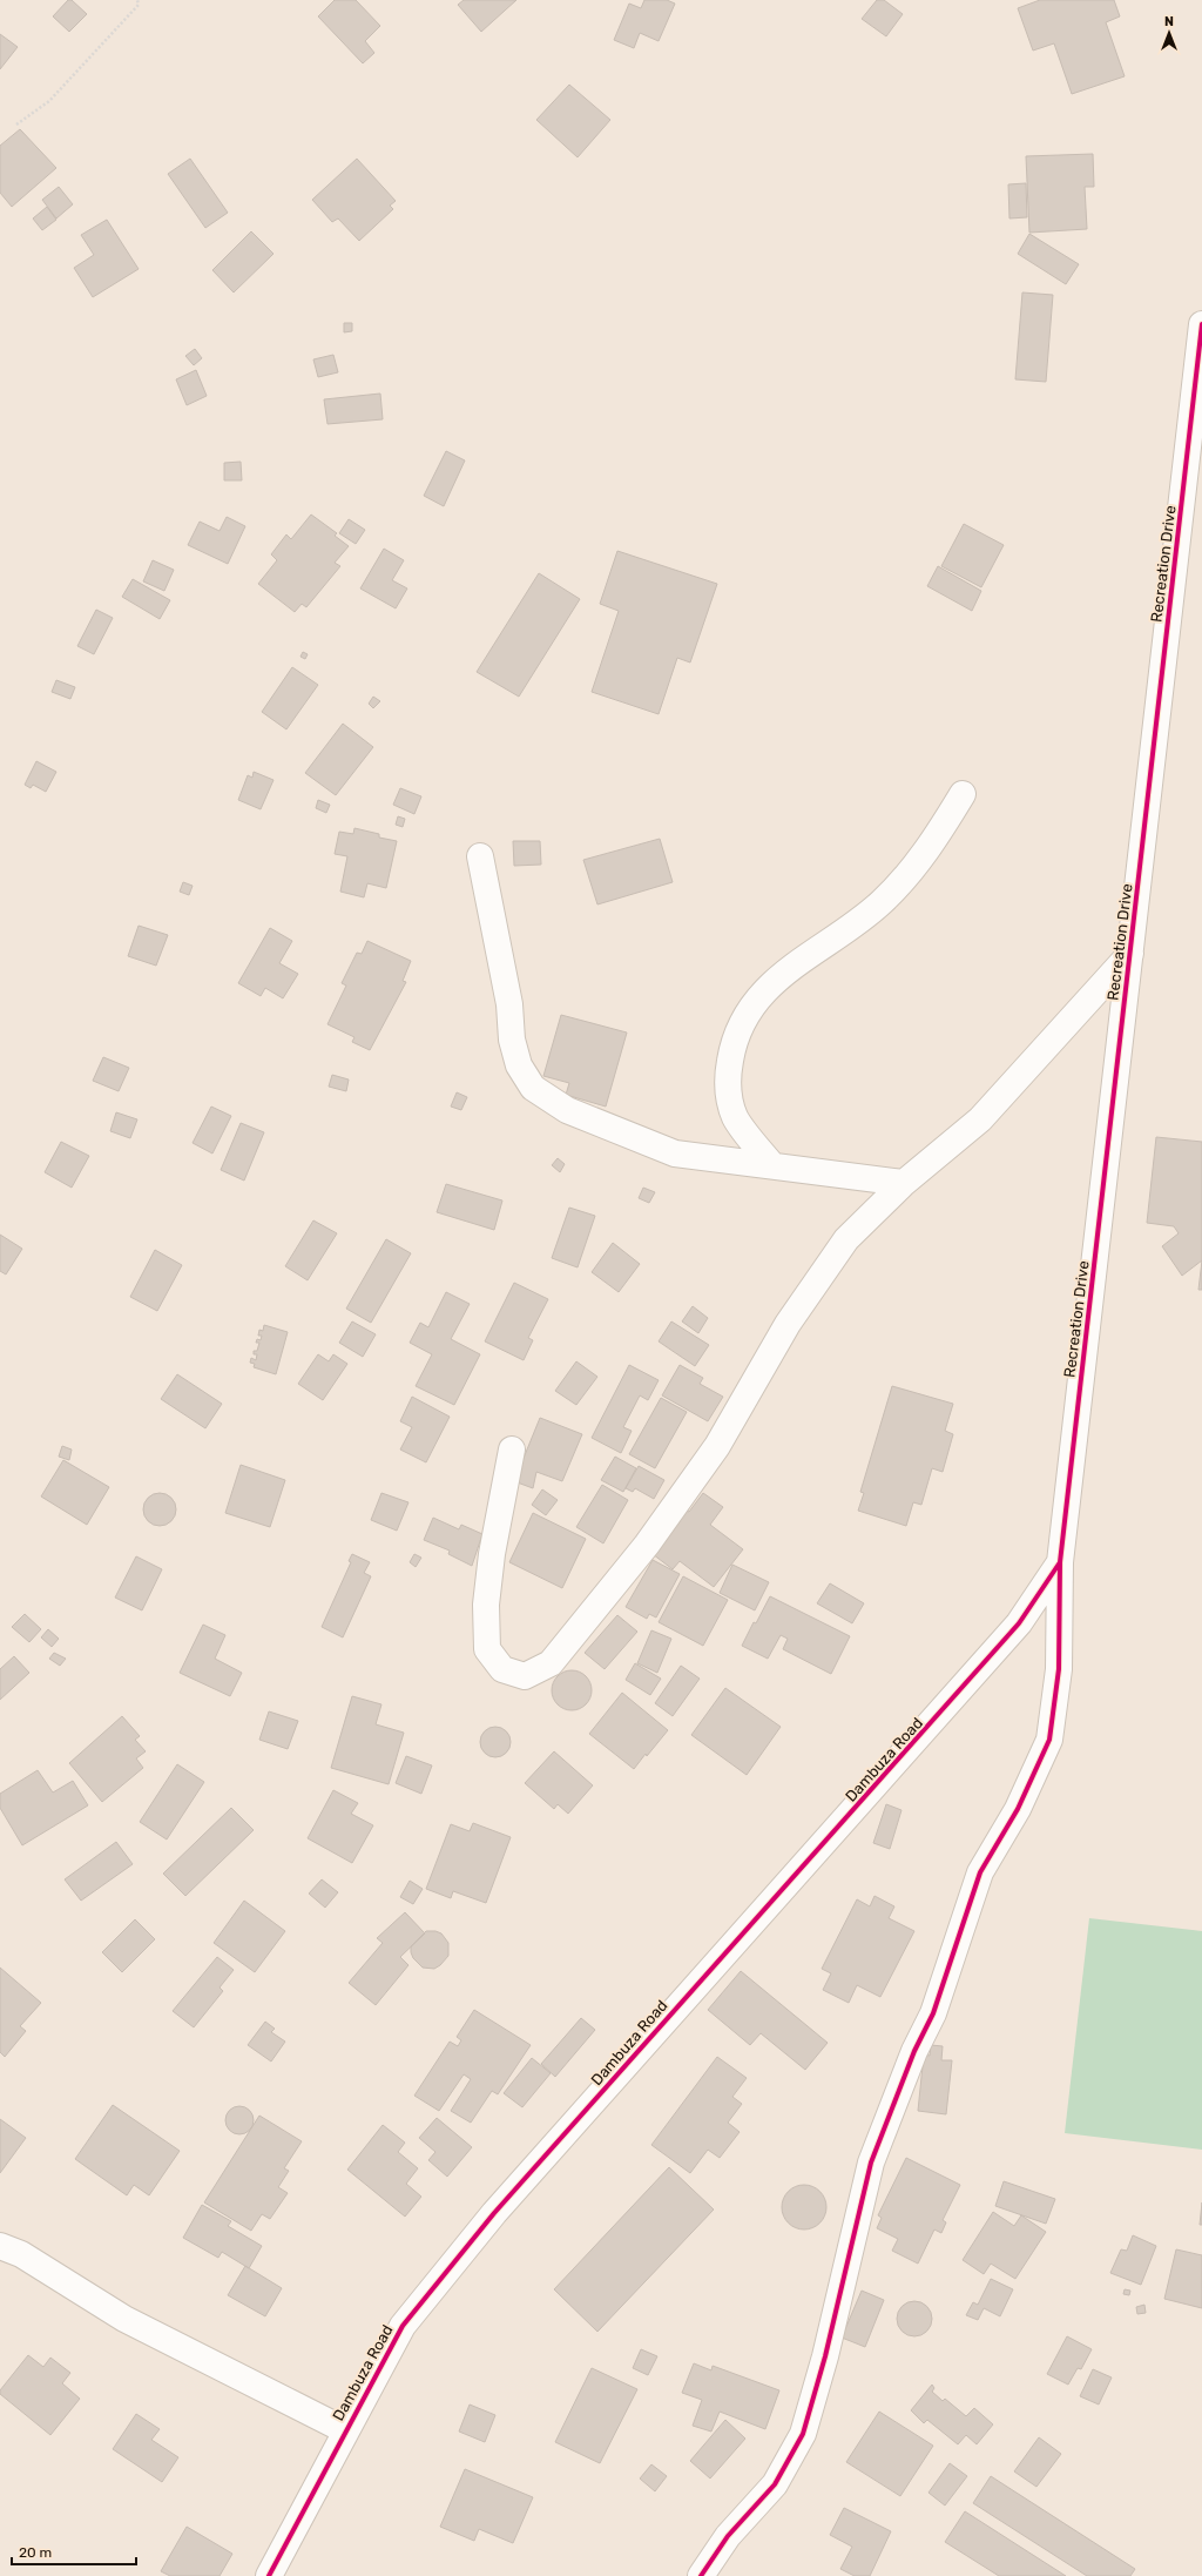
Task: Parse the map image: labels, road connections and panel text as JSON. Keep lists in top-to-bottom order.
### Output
{
  "streets": {
    "street": ["Recreation Drive", "Dambuza Road"]
  },
  "crossings": [
    ["Recreation Drive", "Dambuza Road"]
  ],
  "scale_bar": "20 m",
  "north": "top"
}
